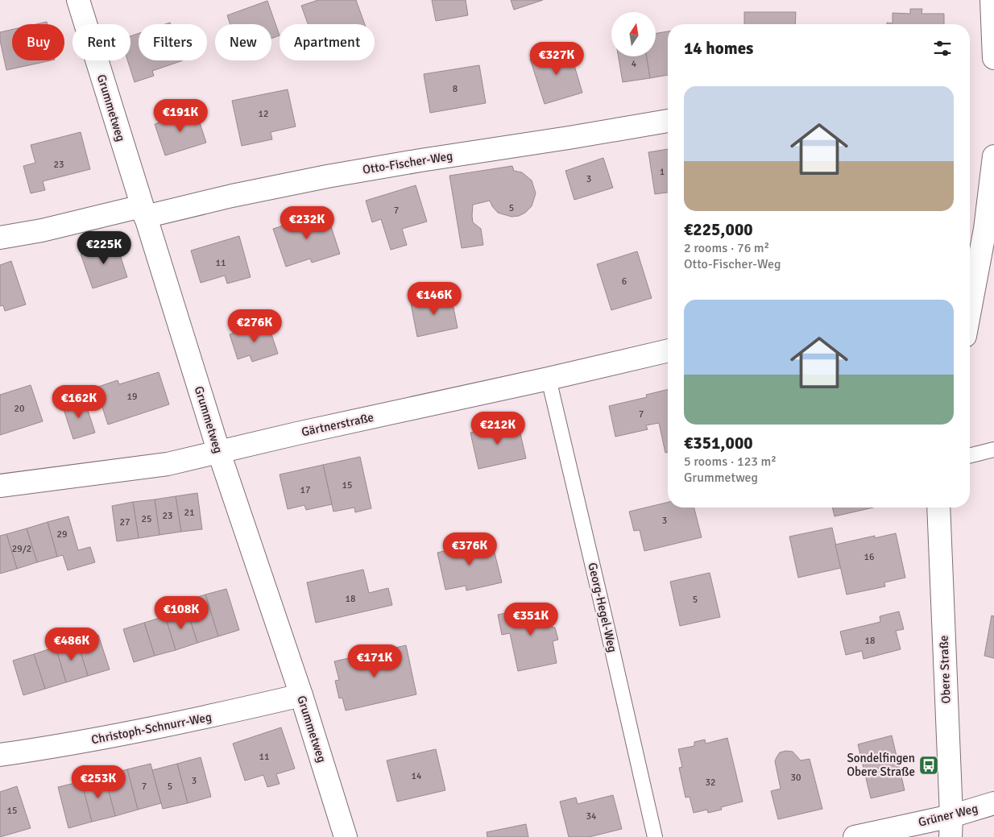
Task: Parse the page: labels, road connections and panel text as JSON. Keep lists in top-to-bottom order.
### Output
{
  "streets": {
    "street": [
      "Grummetweg",
      "Otto-Fischer-Weg",
      "Gärtnerstraße",
      "Obere Straße",
      "Christoph-Schnurr-Weg",
      "Grüner Weg"
    ],
    "lane": ["Georg-Hegel-Weg"]
  },
  "crossings": [
    ["Grummetweg", "Otto-Fischer-Weg"],
    ["Grummetweg", "Gärtnerstraße"],
    ["Grummetweg", "Christoph-Schnurr-Weg"],
    ["Gärtnerstraße", "Georg-Hegel-Weg"],
    ["Obere Straße", "Grüner Weg"]
  ],
  "places": {
    "bus stop": ["Sondelfingen Obere Straße"]
  },
  "house_numbers": [
    "4",
    "8",
    "12",
    "23",
    "1",
    "3",
    "5",
    "7",
    "11",
    "6",
    "19",
    "20",
    "7",
    "15",
    "17",
    "21",
    "23",
    "25",
    "3",
    "27",
    "29",
    "29/2",
    "16",
    "18",
    "5",
    "18",
    "11",
    "14",
    "30",
    "3",
    "32",
    "7",
    "5",
    "15",
    "34"
  ],
  "north": "top",
  "page": {
    "chip": [
      "Buy",
      "Rent",
      "Filters",
      "New",
      "Apartment"
    ],
    "heading": "14 homes",
    "price": [
      "€327K",
      "€191K",
      "€232K",
      "€225K",
      "€146K",
      "€276K",
      "€162K",
      "€212K",
      "€376K",
      "€108K",
      "€351K",
      "€486K",
      "€171K",
      "€253K"
    ],
    "list": [
      {
        "name": "€225,000",
        "note": "2 rooms · 76 m² · Otto-Fischer-Weg"
      },
      {
        "name": "€351,000",
        "note": "5 rooms · 123 m² · Grummetweg"
      }
    ]
  }
}
